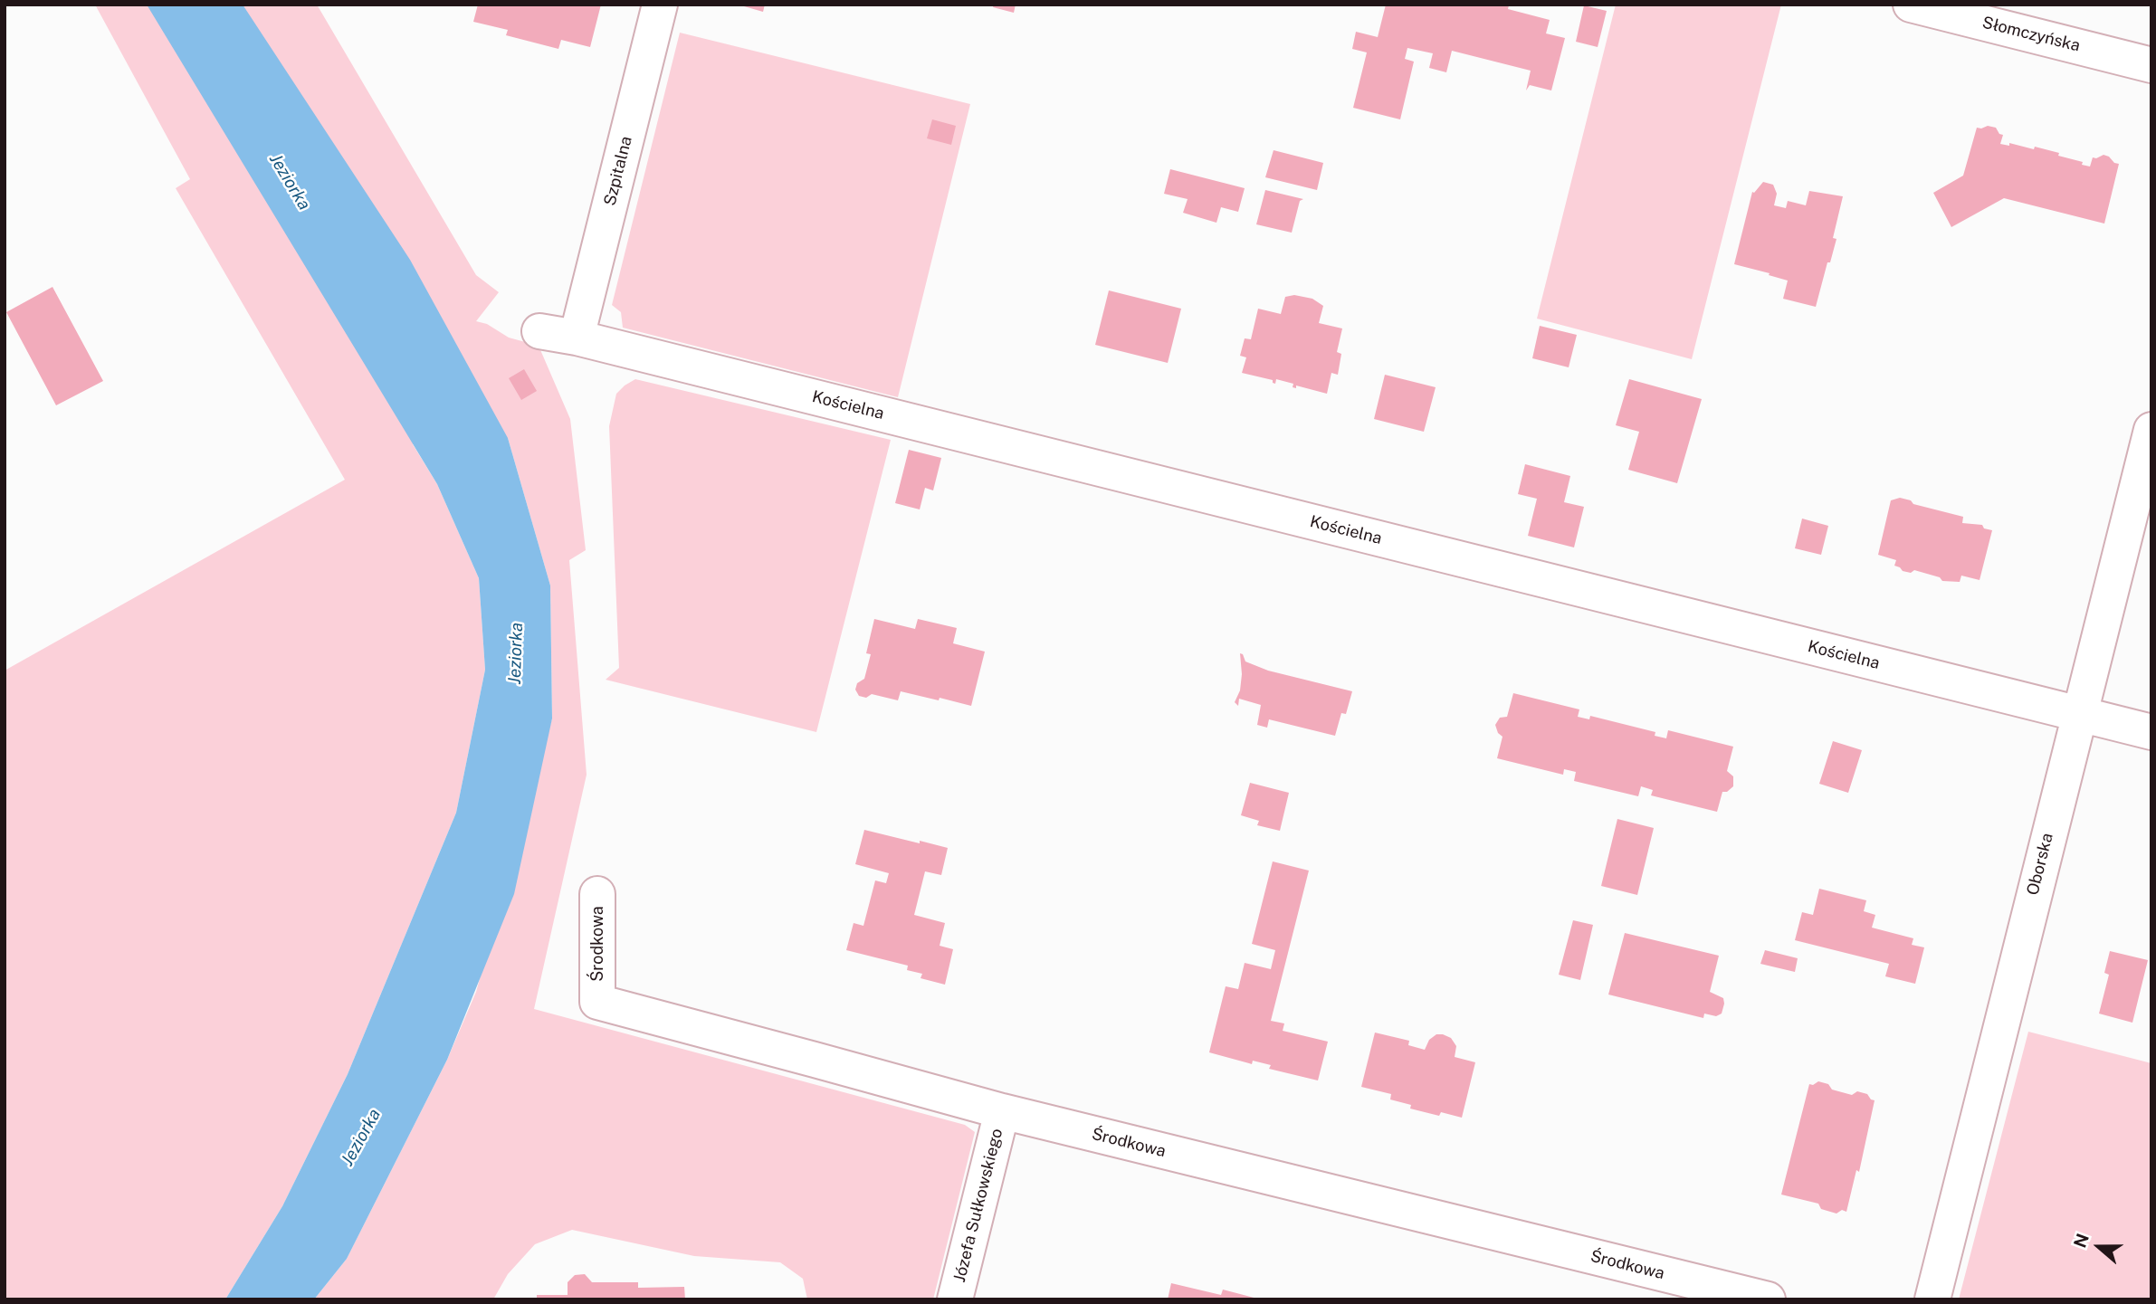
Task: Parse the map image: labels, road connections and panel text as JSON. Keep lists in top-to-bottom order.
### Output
{
  "streets": {
    "street": [
      "Słomczyńska",
      "Szpitalna",
      "Kościelna",
      "Oborska",
      "Środkowa",
      "Józefa Sułkowskiego"
    ]
  },
  "crossings": [
    ["Szpitalna", "Kościelna"],
    ["Kościelna", "Oborska"],
    ["Środkowa", "Józefa Sułkowskiego"]
  ],
  "water": ["Jeziorka"],
  "north": "left"
}
